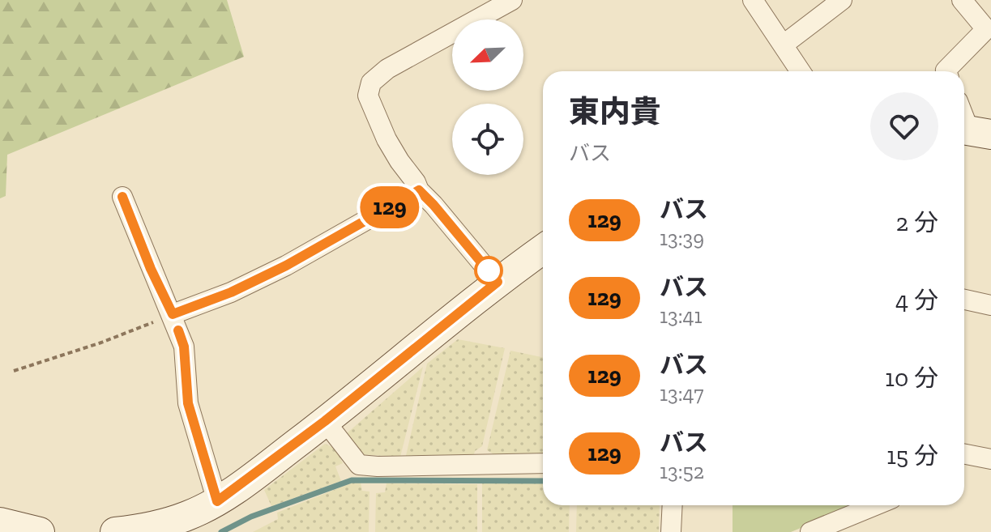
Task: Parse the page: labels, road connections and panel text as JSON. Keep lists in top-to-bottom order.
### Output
{
  "lines": ["bus line 129"],
  "north": "bottom left",
  "page": {
    "on_map": "129",
    "heading": ["東内貴", "バス"],
    "list": [
      {
        "mark": "129",
        "name": "バス",
        "note": "13:39",
        "value": "2 分"
      },
      {
        "mark": "129",
        "name": "バス",
        "note": "13:41",
        "value": "4 分"
      },
      {
        "mark": "129",
        "name": "バス",
        "note": "13:47",
        "value": "10 分"
      },
      {
        "mark": "129",
        "name": "バス",
        "note": "13:52",
        "value": "15 分"
      }
    ]
  }
}
